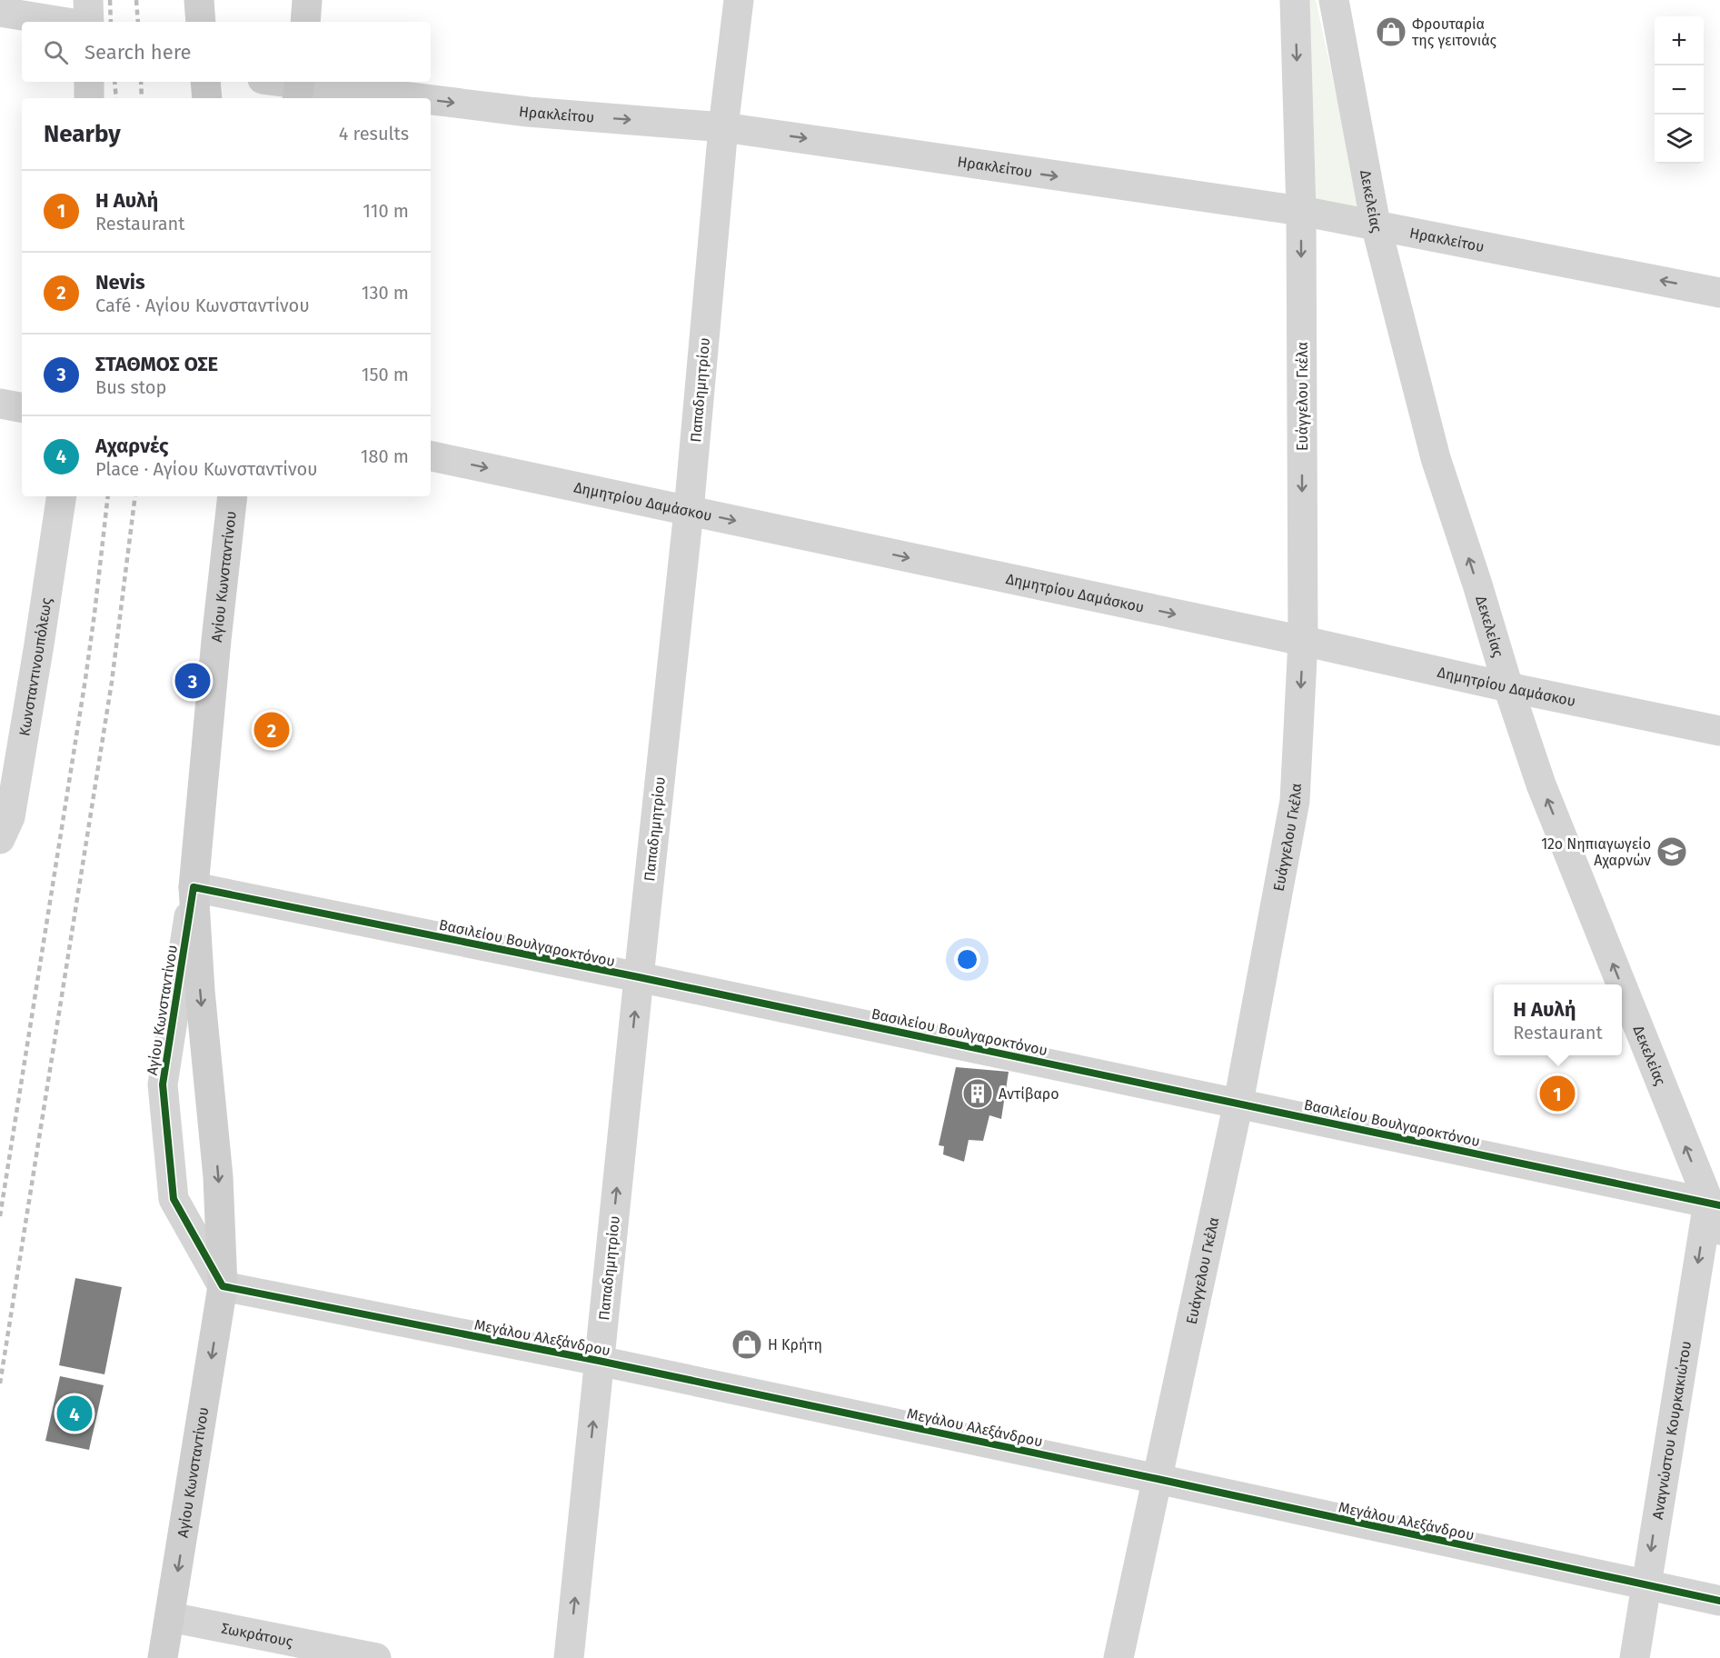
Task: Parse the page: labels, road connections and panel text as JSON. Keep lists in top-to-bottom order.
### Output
{
  "streets": {
    "main road": ["Αγίου Κωνσταντίνου"],
    "street": [
      "Ηρακλείτου",
      "Δεκελείας",
      "Παπαδημητρίου",
      "Ευάγγελου Γκέλα",
      "Δημητρίου Δαμάσκου",
      "Κωνσταντινουπόλεως",
      "Βασιλείου Βουλγαροκτόνου",
      "Μεγάλου Αλεξάνδρου",
      "Αναγνώστου Κουρκακιώτου",
      "Σωκράτους"
    ]
  },
  "crossings": [
    ["Ηρακλείτου", "Δεκελείας"],
    ["Ηρακλείτου", "Παπαδημητρίου"],
    ["Ηρακλείτου", "Ευάγγελου Γκέλα"],
    ["Δεκελείας", "Δημητρίου Δαμάσκου"],
    ["Δεκελείας", "Βασιλείου Βουλγαροκτόνου"],
    ["Δεκελείας", "Αναγνώστου Κουρκακιώτου"],
    ["Παπαδημητρίου", "Δημητρίου Δαμάσκου"],
    ["Παπαδημητρίου", "Βασιλείου Βουλγαροκτόνου"],
    ["Παπαδημητρίου", "Μεγάλου Αλεξάνδρου"],
    ["Ευάγγελου Γκέλα", "Δημητρίου Δαμάσκου"],
    ["Ευάγγελου Γκέλα", "Βασιλείου Βουλγαροκτόνου"],
    ["Ευάγγελου Γκέλα", "Μεγάλου Αλεξάνδρου"],
    ["Αγίου Κωνσταντίνου", "Βασιλείου Βουλγαροκτόνου"],
    ["Αγίου Κωνσταντίνου", "Μεγάλου Αλεξάνδρου"],
    ["Αγίου Κωνσταντίνου", "Σωκράτους"],
    ["Βασιλείου Βουλγαροκτόνου", "Αναγνώστου Κουρκακιώτου"],
    ["Μεγάλου Αλεξάνδρου", "Αναγνώστου Κουρκακιώτου"]
  ],
  "one_way": [
    "Δεκελείας",
    "Παπαδημητρίου",
    "Ευάγγελου Γκέλα",
    "Δημητρίου Δαμάσκου",
    "Αγίου Κωνσταντίνου",
    "Αναγνώστου Κουρκακιώτου"
  ],
  "places": {
    "shop": ["Φρουταρία της γειτονιάς", "Η Κρήτη"],
    "school or university": ["12ο Νηπιαγωγείο Αχαρνών"],
    "building": ["Αντίβαρο"]
  },
  "page": {
    "map_buttons": ["+", "−"],
    "search": "Search here",
    "heading": ["Nearby", "4 results"],
    "list": [
      {
        "mark": "1",
        "name": "Η Αυλή",
        "note": "Restaurant",
        "value": "110 m"
      },
      {
        "mark": "2",
        "name": "Nevis",
        "note": "Café · Αγίου Κωνσταντίνου",
        "value": "130 m"
      },
      {
        "mark": "3",
        "name": "ΣΤΑΘΜΟΣ ΟΣΕ",
        "note": "Bus stop",
        "value": "150 m"
      },
      {
        "mark": "4",
        "name": "Αχαρνές",
        "note": "Place · Αγίου Κωνσταντίνου",
        "value": "180 m"
      }
    ],
    "pins": [
      "3",
      "2",
      "1",
      "4"
    ],
    "popup": ["Η Αυλή", "Restaurant"]
  }
}
